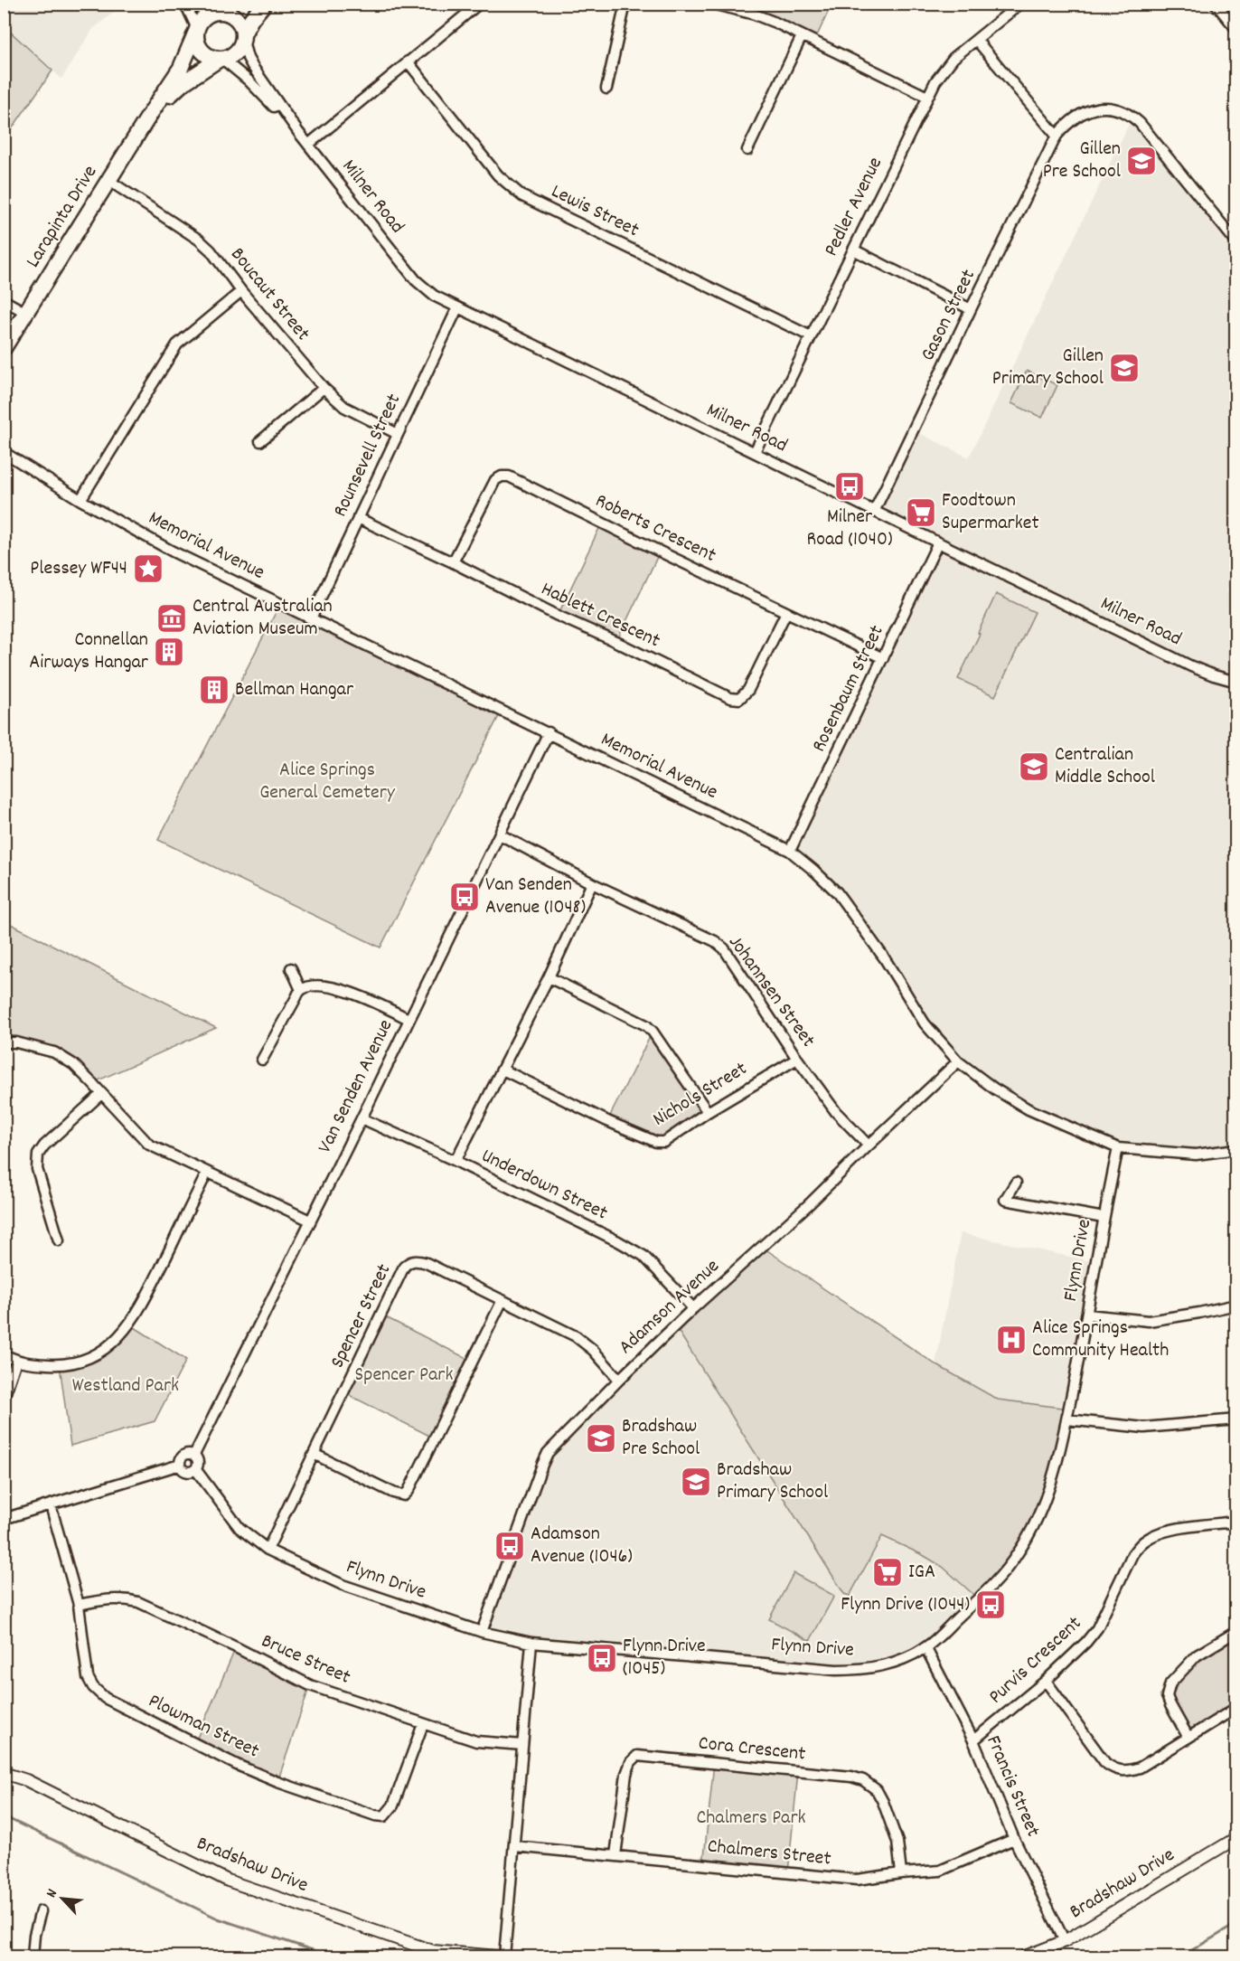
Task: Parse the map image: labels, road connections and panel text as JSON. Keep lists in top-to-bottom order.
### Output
{
  "streets": {
    "main road": ["Larapinta Drive"],
    "street": [
      "Milner Road",
      "Pedler Avenue",
      "Lewis Street",
      "Boucaut Street",
      "Gason Street",
      "Rounsevell Street",
      "Roberts Crescent",
      "Memorial Avenue",
      "Hablett Crescent",
      "Rosenbaum Street",
      "Johannsen Street",
      "Van Senden Avenue",
      "Nichols Street",
      "Underdown Street",
      "Flynn Drive",
      "Adamson Avenue",
      "Spencer Street",
      "Bruce Street",
      "Purvis Crescent",
      "Plowman Street",
      "Cora Crescent",
      "Francis Street",
      "Chalmers Street",
      "Bradshaw Drive"
    ]
  },
  "crossings": [
    ["Milner Road", "Pedler Avenue"],
    ["Milner Road", "Larapinta Drive"],
    ["Milner Road", "Gason Street"],
    ["Milner Road", "Rounsevell Street"],
    ["Milner Road", "Rosenbaum Street"],
    ["Pedler Avenue", "Lewis Street"],
    ["Larapinta Drive", "Boucaut Street"],
    ["Boucaut Street", "Rounsevell Street"],
    ["Rounsevell Street", "Memorial Avenue"],
    ["Rounsevell Street", "Hablett Crescent"],
    ["Roberts Crescent", "Hablett Crescent"],
    ["Roberts Crescent", "Rosenbaum Street"],
    ["Memorial Avenue", "Rosenbaum Street"],
    ["Memorial Avenue", "Van Senden Avenue"],
    ["Memorial Avenue", "Flynn Drive"],
    ["Memorial Avenue", "Adamson Avenue"],
    ["Johannsen Street", "Van Senden Avenue"],
    ["Johannsen Street", "Nichols Street"],
    ["Johannsen Street", "Adamson Avenue"],
    ["Van Senden Avenue", "Underdown Street"],
    ["Van Senden Avenue", "Flynn Drive"],
    ["Underdown Street", "Adamson Avenue"],
    ["Flynn Drive", "Adamson Avenue"],
    ["Flynn Drive", "Spencer Street"],
    ["Flynn Drive", "Francis Street"],
    ["Adamson Avenue", "Spencer Street"],
    ["Bruce Street", "Plowman Street"],
    ["Purvis Crescent", "Francis Street"],
    ["Cora Crescent", "Chalmers Street"],
    ["Francis Street", "Chalmers Street"],
    ["Francis Street", "Bradshaw Drive"]
  ],
  "parks": [
    "Alice Springs General Cemetery",
    "Spencer Park",
    "Westland Park",
    "Chalmers Park"
  ],
  "places": {
    "school or university": [
      "Gillen Pre School",
      "Gillen Primary School",
      "Centralian Middle School",
      "Bradshaw Pre School",
      "Bradshaw Primary School"
    ],
    "bus stop": [
      "Milner Road (1040)",
      "Van Senden Avenue (1048)",
      "Adamson Avenue (1046)",
      "Flynn Drive (1044)",
      "Flynn Drive (1045)"
    ],
    "supermarket": ["Foodtown Supermarket", "IGA"],
    "place": ["Plessey WF44"],
    "museum": ["Central Australian Aviation Museum"],
    "building": ["Connellan Airways Hangar", "Bellman Hangar"],
    "hospital": ["Alice Springs Community Health"]
  },
  "north": "top left"
}
